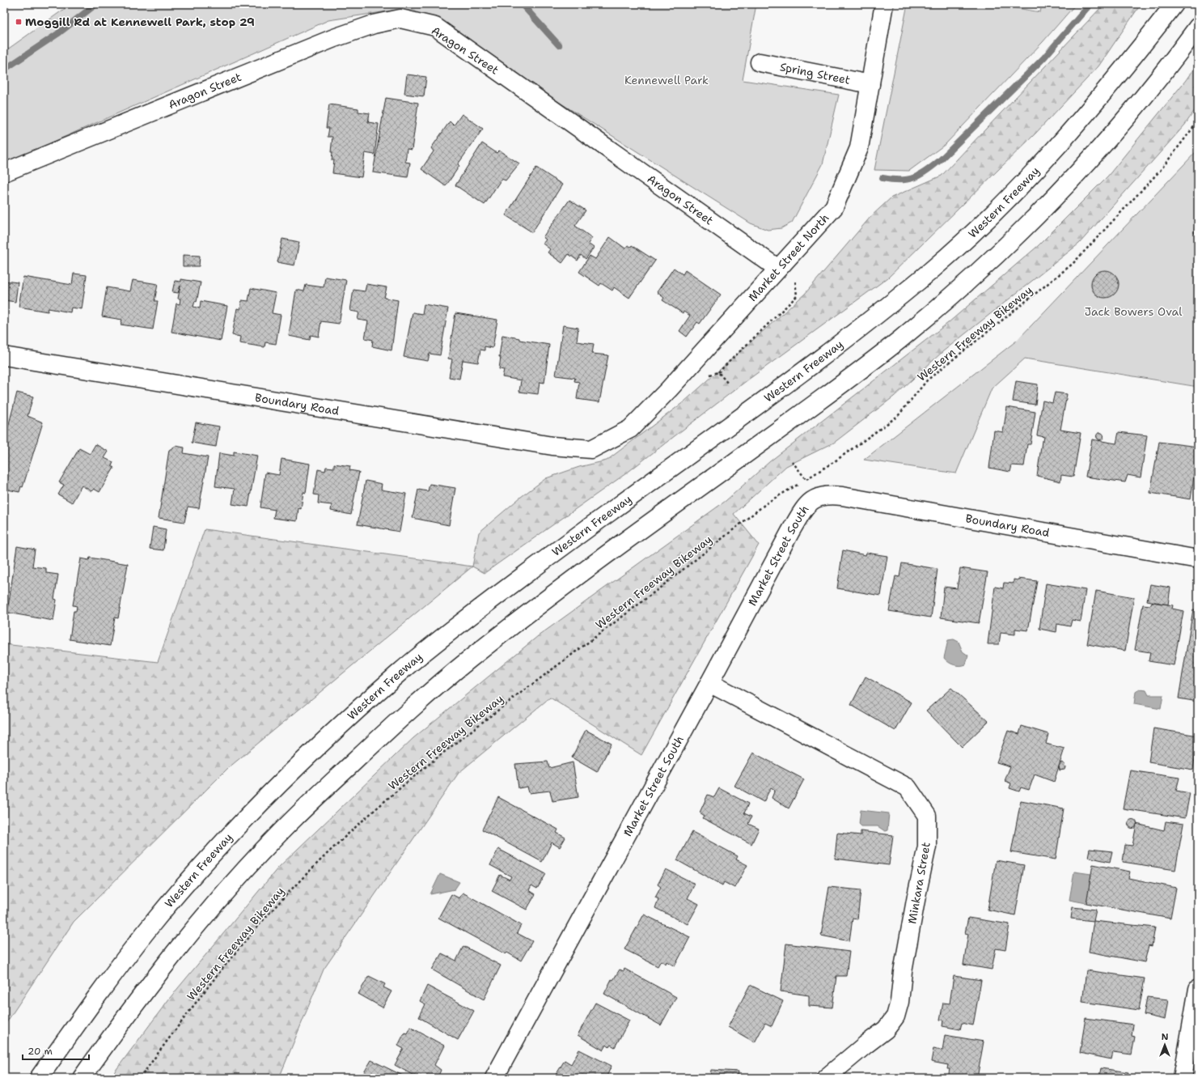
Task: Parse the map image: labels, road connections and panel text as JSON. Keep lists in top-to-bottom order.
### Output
{
  "streets": {
    "main road": [
      "Aragon Street",
      "Spring Street",
      "Western Freeway",
      "Market Street North",
      "Boundary Road",
      "Market Street South",
      "Minkara Street"
    ],
    "path": ["Western Freeway Bikeway"]
  },
  "crossings": [
    ["Aragon Street", "Market Street North"],
    ["Spring Street", "Market Street North"],
    ["Market Street North", "Boundary Road"],
    ["Boundary Road", "Market Street South"],
    ["Market Street South", "Minkara Street"]
  ],
  "parks": ["Kennewell Park", "Jack Bowers Oval"],
  "places": {
    "transit": ["Moggill Rd at Kennewell Park, stop 29"]
  },
  "scale_bar": "20 m",
  "north": "top"
}
